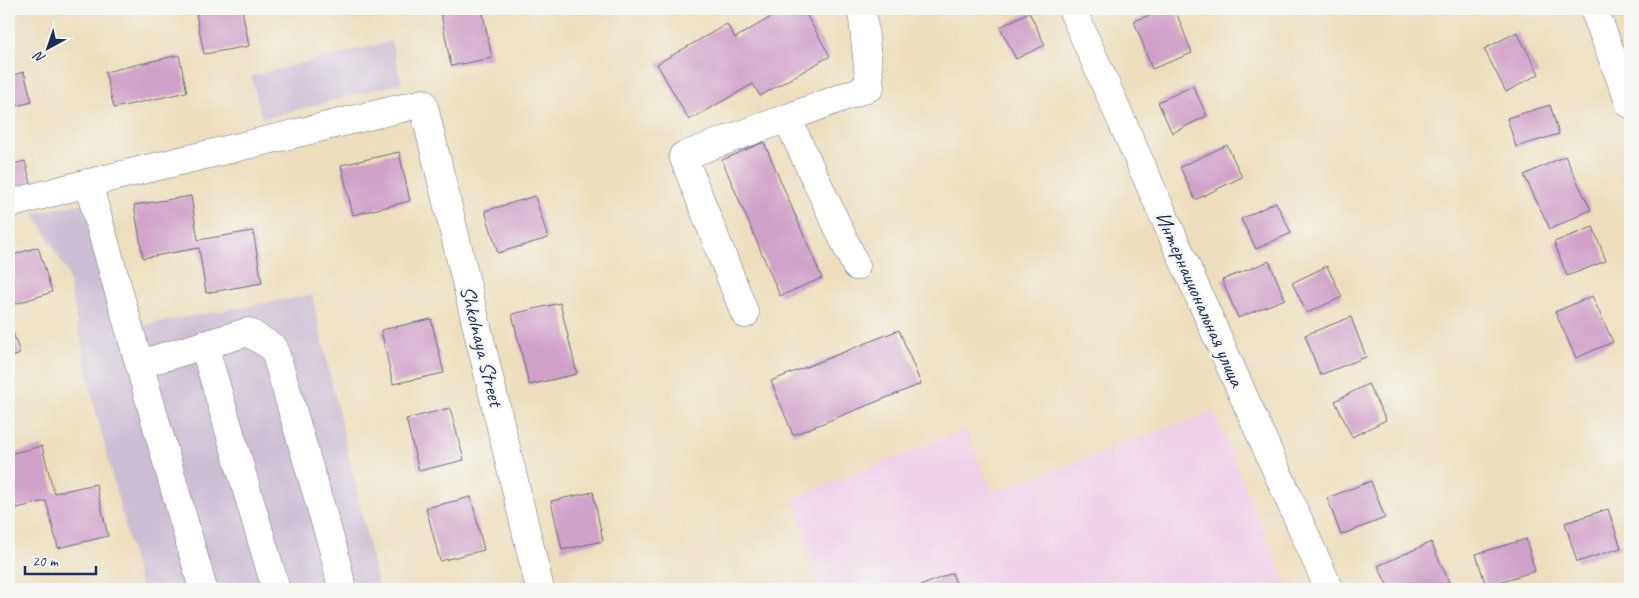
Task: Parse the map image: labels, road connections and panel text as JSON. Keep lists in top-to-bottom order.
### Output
{
  "streets": {
    "street": ["Интернациональная улица", "Shkolnaya Street"]
  },
  "scale_bar": "20 m",
  "north": "bottom left"
}
